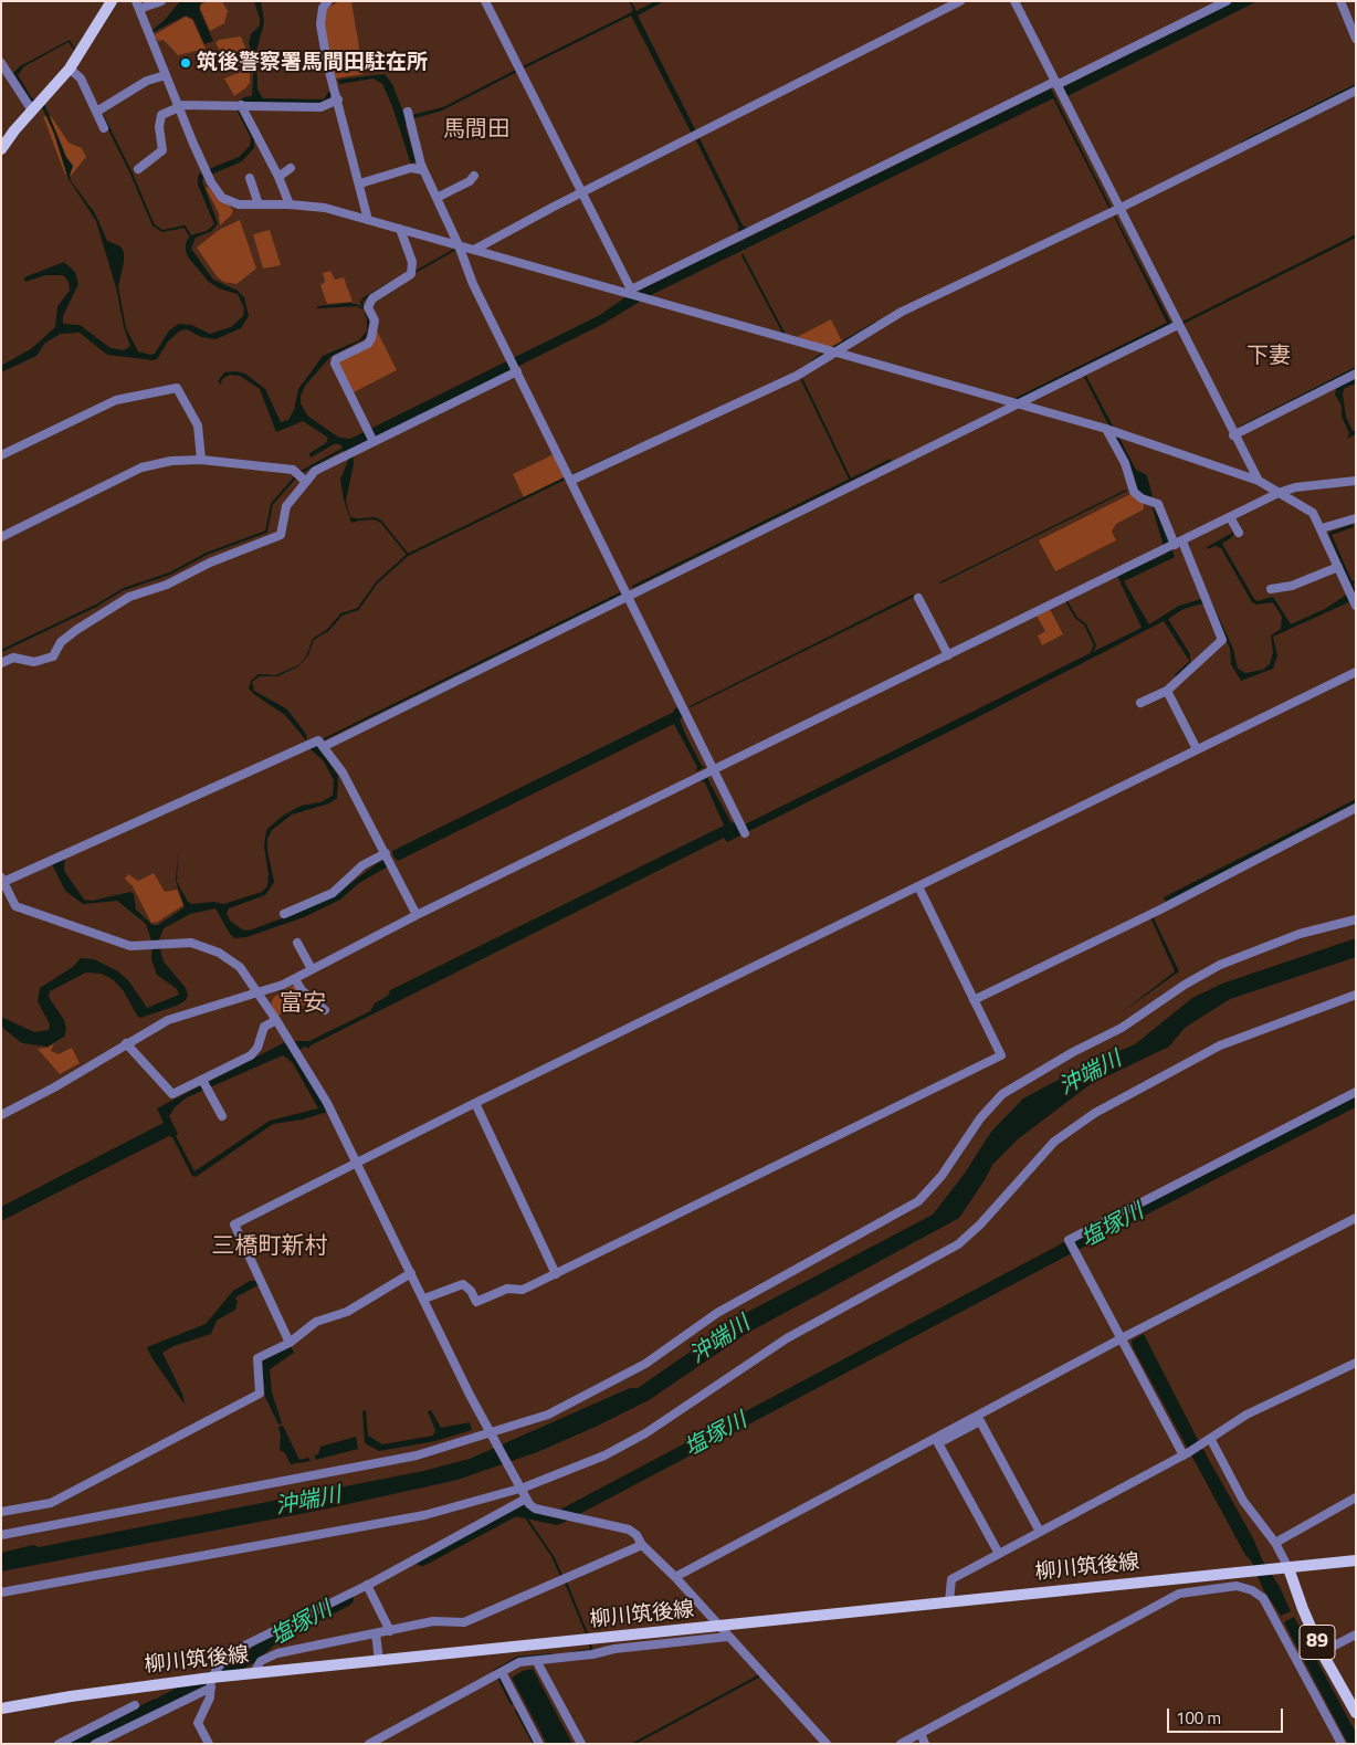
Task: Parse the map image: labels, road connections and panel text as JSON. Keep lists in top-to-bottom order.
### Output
{
  "streets": {
    "main road": ["柳川筑後線", "89"]
  },
  "crossings": [
    ["柳川筑後線", "89"]
  ],
  "districts": [
    "馬間田",
    "下妻",
    "富安",
    "三橋町新村"
  ],
  "water": ["沖端川", "塩塚川"],
  "places": ["筑後警察署馬間田駐在所"],
  "scale_bar": "100 m"
}
